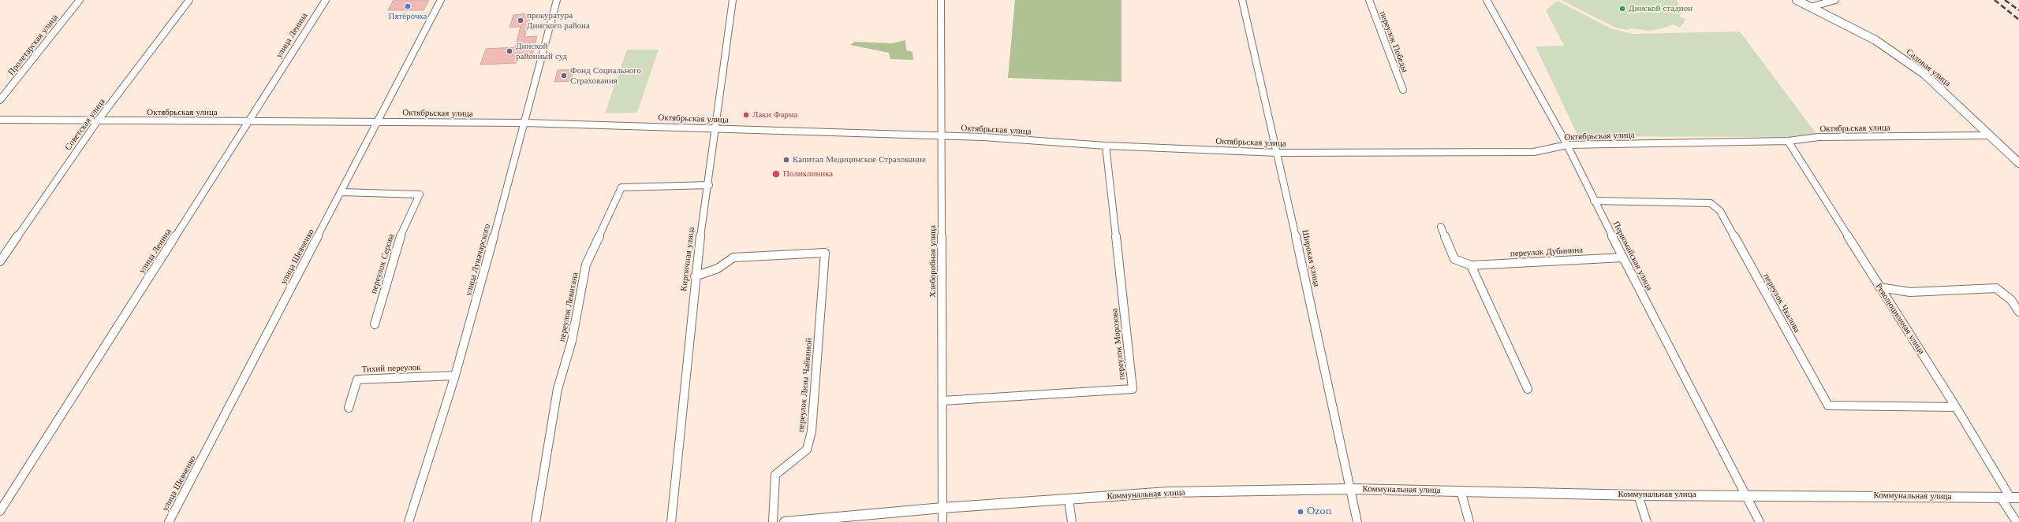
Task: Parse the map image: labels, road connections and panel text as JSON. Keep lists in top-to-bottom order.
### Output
{
  "streets": {
    "street": [
      "улица Ленина",
      "переулок Победы",
      "Пролетарская улица",
      "Садовая улица",
      "Октябрьская улица",
      "Советская улица",
      "переулок Дубинина",
      "Первомайская улица",
      "улица Шевченко",
      "Широкая улица",
      "Кирпичная улица",
      "улица Луначарского",
      "Хлеборобная улица",
      "переулок Серова",
      "переулок Чкалова",
      "переулок Левитана",
      "Революционная улица",
      "переулок Морозова",
      "Тихий переулок",
      "переулок Лизы Чайкиной",
      "Коммунальная улица"
    ]
  },
  "crossings": [
    ["улица Ленина", "Октябрьская улица"],
    ["Садовая улица", "Октябрьская улица"],
    ["Октябрьская улица", "Советская улица"],
    ["Октябрьская улица", "Первомайская улица"],
    ["Октябрьская улица", "улица Шевченко"],
    ["Октябрьская улица", "Широкая улица"],
    ["Октябрьская улица", "Кирпичная улица"],
    ["Октябрьская улица", "улица Луначарского"],
    ["Октябрьская улица", "Хлеборобная улица"],
    ["Октябрьская улица", "Революционная улица"],
    ["Октябрьская улица", "переулок Морозова"],
    ["переулок Дубинина", "Первомайская улица"],
    ["Первомайская улица", "переулок Чкалова"],
    ["Первомайская улица", "Коммунальная улица"],
    ["улица Шевченко", "переулок Серова"],
    ["Широкая улица", "Коммунальная улица"],
    ["Кирпичная улица", "переулок Левитана"],
    ["Кирпичная улица", "переулок Лизы Чайкиной"],
    ["улица Луначарского", "Тихий переулок"],
    ["Хлеборобная улица", "переулок Морозова"],
    ["Хлеборобная улица", "Коммунальная улица"],
    ["переулок Чкалова", "Революционная улица"],
    ["Революционная улица", "Коммунальная улица"]
  ],
  "places": [
    "Пятёрочка",
    "Динской стадион",
    "прокуратура Динского района",
    "Динской районный суд",
    "Фонд Социального Страхования",
    "Лаки Фарма",
    "Капитал Медицинское Страхование",
    "Поликлиника",
    "Ozon"
  ]
}
